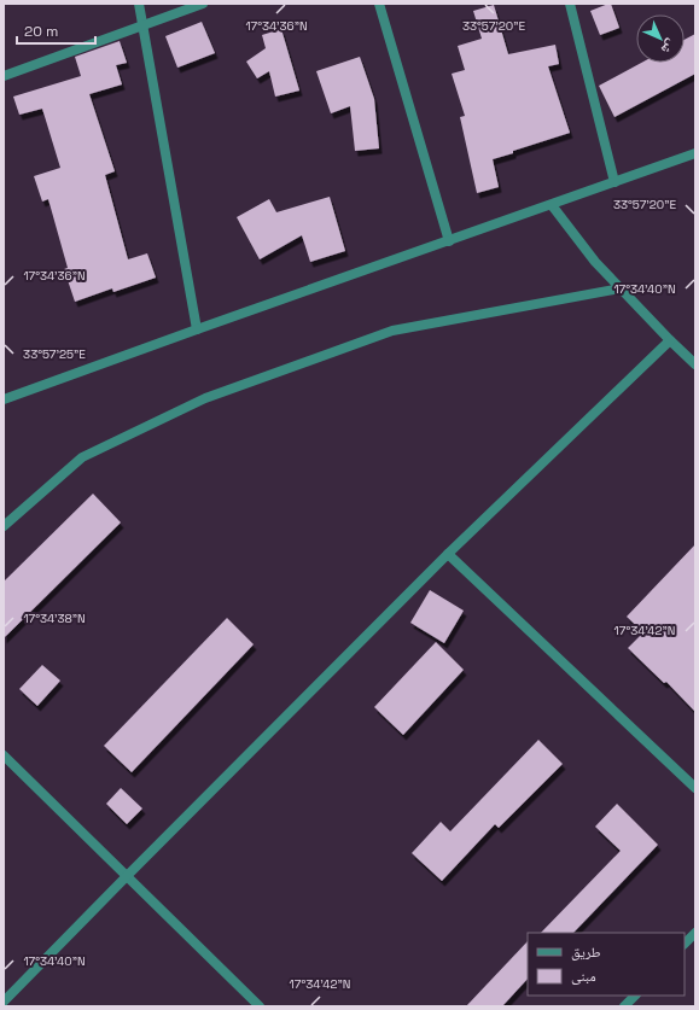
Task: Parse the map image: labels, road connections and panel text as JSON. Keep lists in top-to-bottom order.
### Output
{
  "legend": ["طريق", "مبنى"],
  "scale_bar": "20 m",
  "north": "bottom right",
  "coordinates": [
    "17°34'36\"N",
    "33°57'20\"E",
    "17°34'40\"N",
    "33°57'25\"E",
    "17°34'38\"N",
    "17°34'42\"N"
  ]
}
